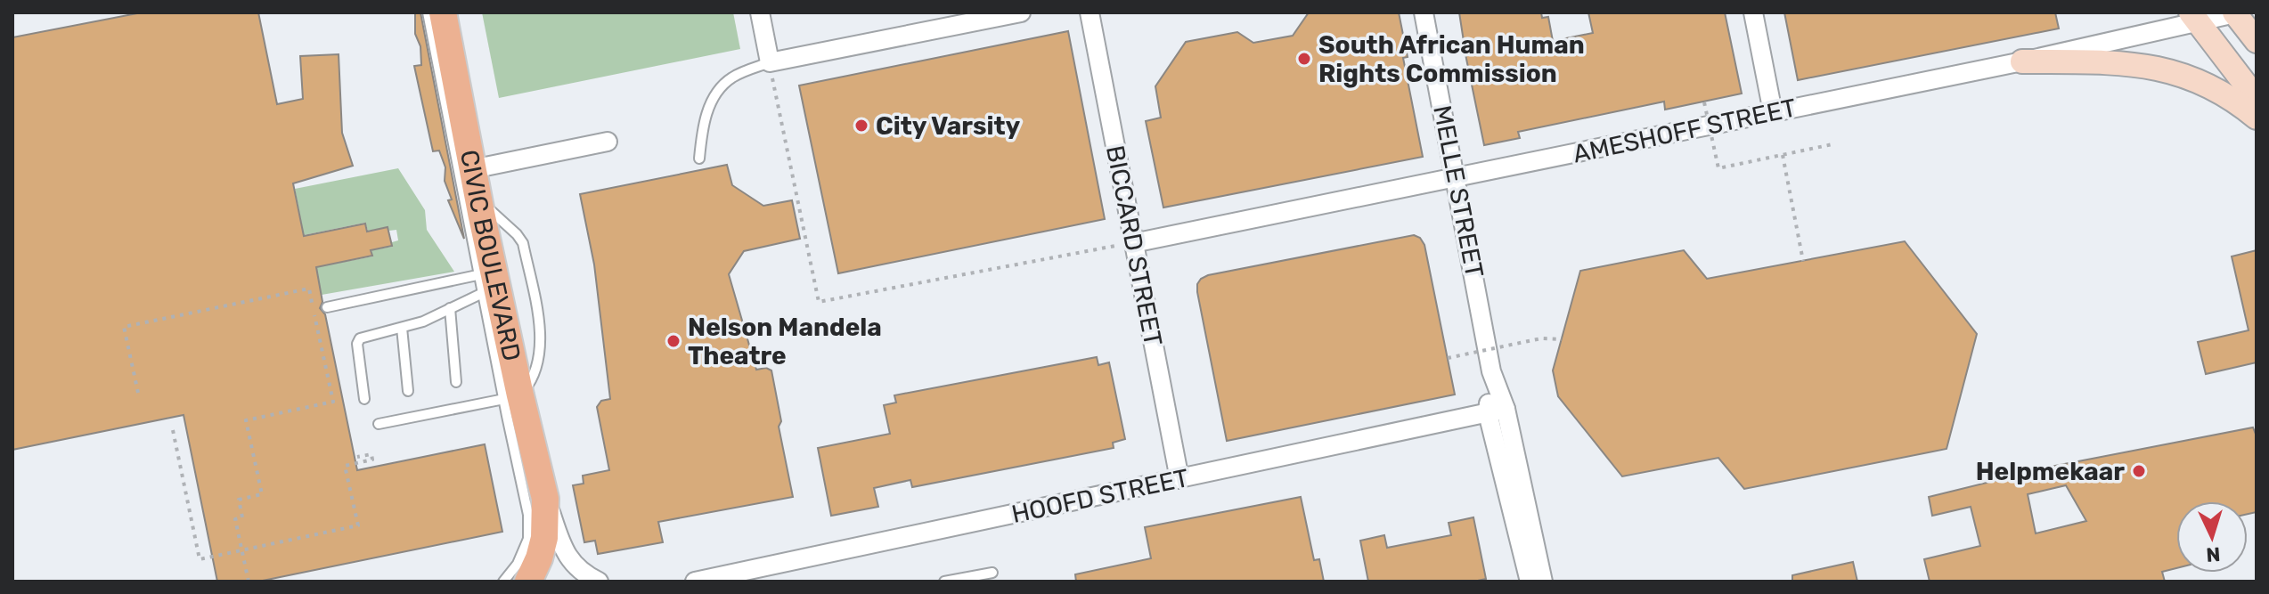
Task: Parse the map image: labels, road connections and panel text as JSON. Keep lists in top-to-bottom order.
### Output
{
  "streets": {
    "main road": ["CIVIC BOULEVARD"],
    "street": [
      "AMESHOFF STREET",
      "MELLE STREET",
      "BICCARD STREET",
      "HOOFD STREET"
    ]
  },
  "crossings": [
    ["AMESHOFF STREET", "MELLE STREET"],
    ["AMESHOFF STREET", "BICCARD STREET"],
    ["MELLE STREET", "HOOFD STREET"],
    ["BICCARD STREET", "HOOFD STREET"]
  ],
  "places": [
    "South African Human Rights Commission",
    "City Varsity",
    "Nelson Mandela Theatre",
    "Helpmekaar"
  ],
  "north": "bottom"
}
